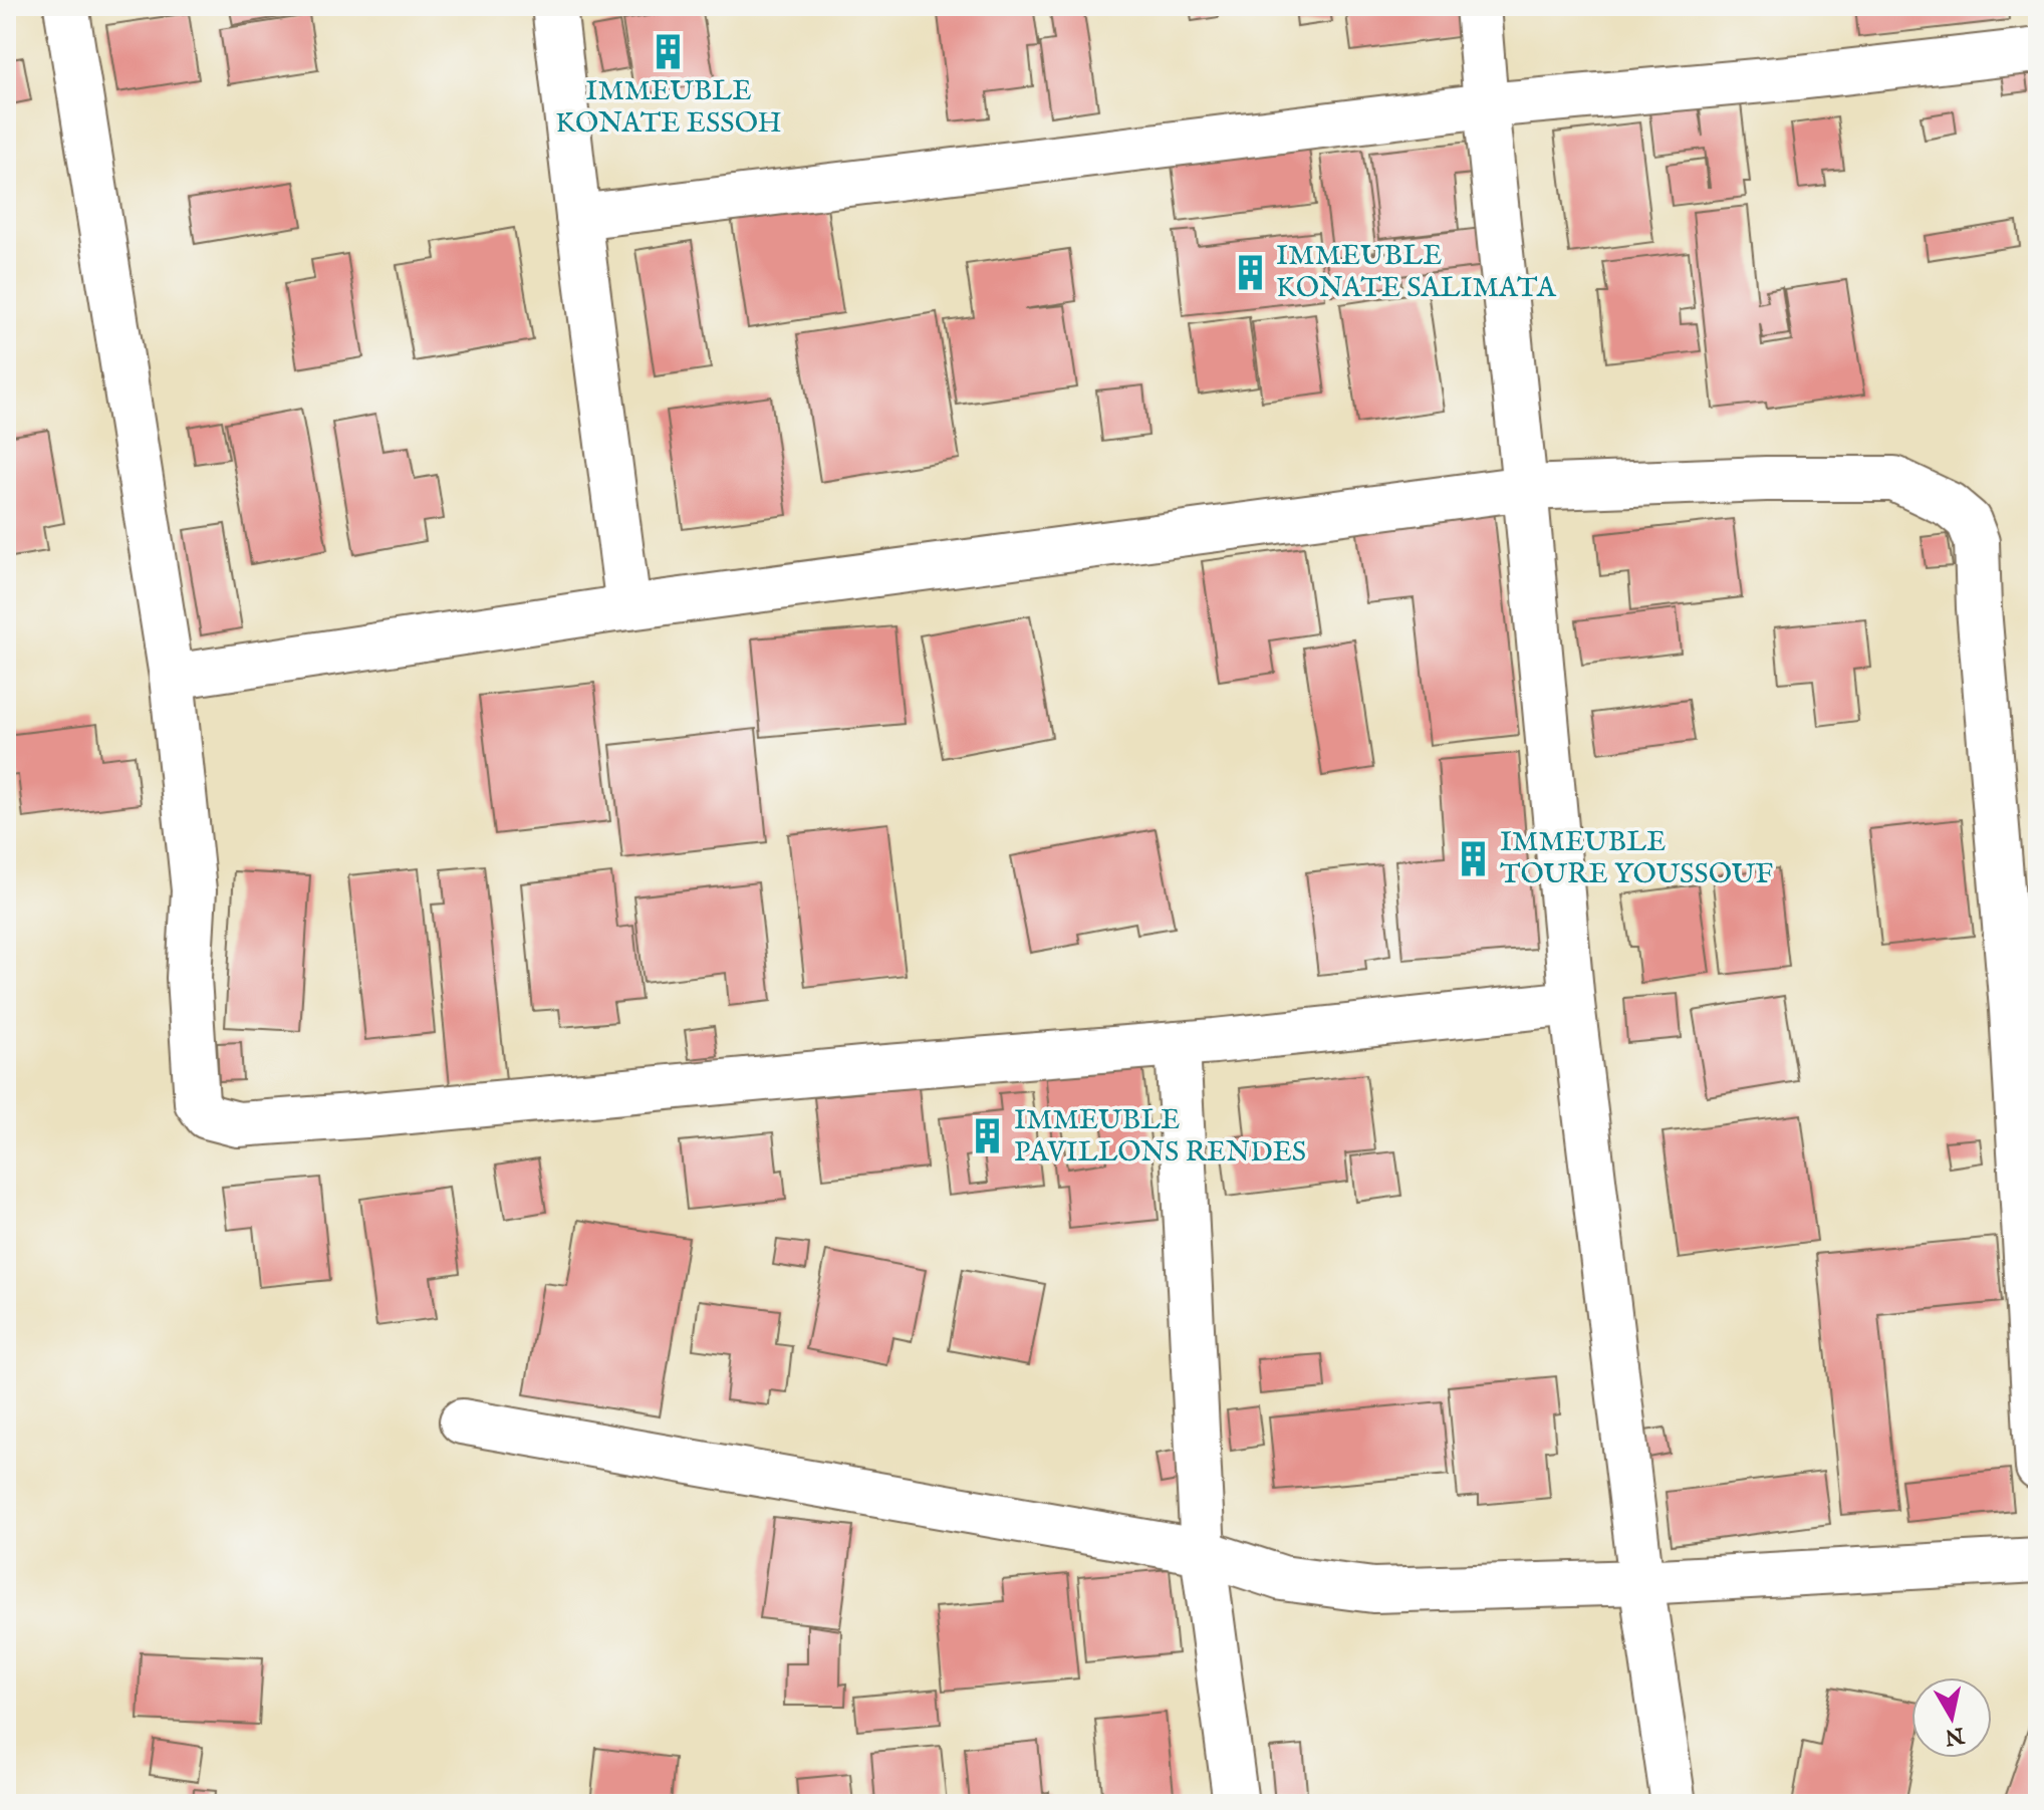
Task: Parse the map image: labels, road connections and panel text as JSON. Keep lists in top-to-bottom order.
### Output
{
  "places": {
    "building": [
      "IMMEUBLE KONATE ESSOH",
      "IMMEUBLE KONATE SALIMATA",
      "IMMEUBLE TOURE YOUSSOUF",
      "IMMEUBLE PAVILLONS RENDES"
    ]
  },
  "north": "bottom"
}
